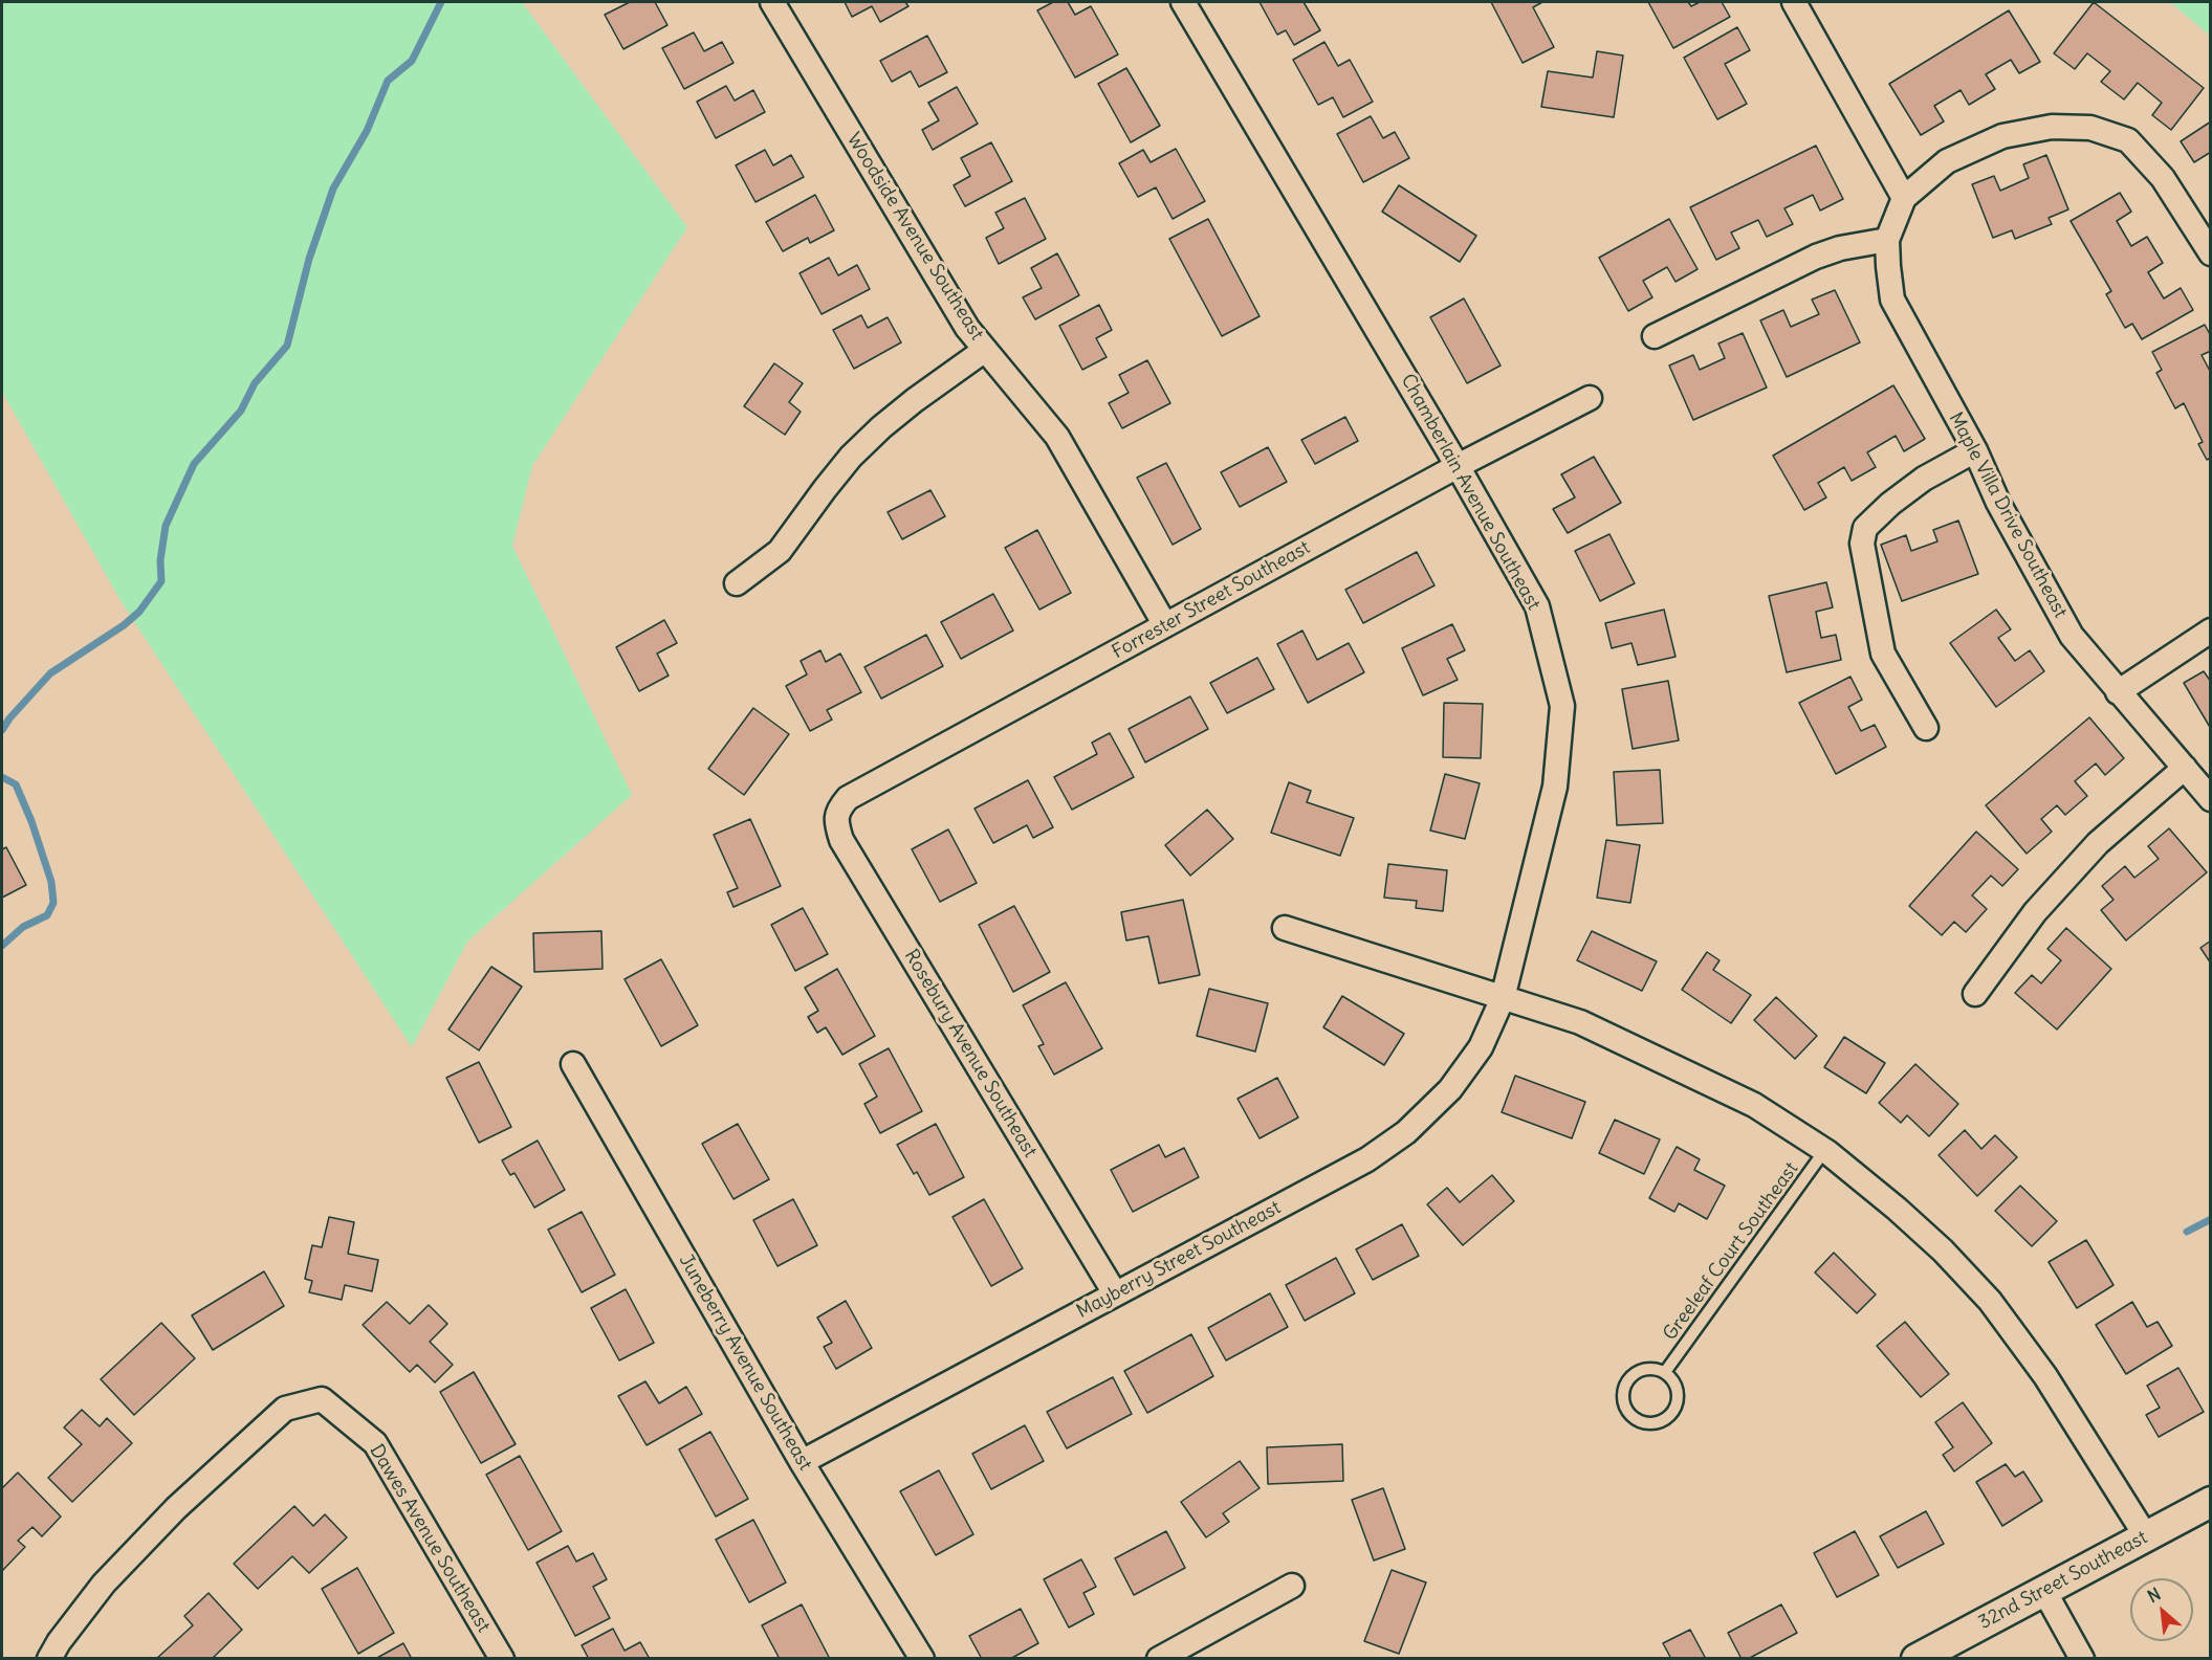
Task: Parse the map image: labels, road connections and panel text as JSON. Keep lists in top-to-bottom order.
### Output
{
  "streets": {
    "street": [
      "Woodside Avenue Southeast",
      "Chamberlain Avenue Southeast",
      "Maple Villa Drive Southeast",
      "Forrester Street Southeast",
      "Rosebury Avenue Southeast",
      "Mayberry Street Southeast",
      "Juneberry Avenue Southeast",
      "Dawes Avenue Southeast",
      "32nd Street Southeast"
    ],
    "lane": ["Greeleaf Court Southeast"]
  },
  "crossings": [
    ["Woodside Avenue Southeast", "Forrester Street Southeast"],
    ["Chamberlain Avenue Southeast", "Forrester Street Southeast"],
    ["Chamberlain Avenue Southeast", "Mayberry Street Southeast"],
    ["Forrester Street Southeast", "Rosebury Avenue Southeast"],
    ["Rosebury Avenue Southeast", "Mayberry Street Southeast"],
    ["Mayberry Street Southeast", "Juneberry Avenue Southeast"]
  ],
  "north": "top left"
}
